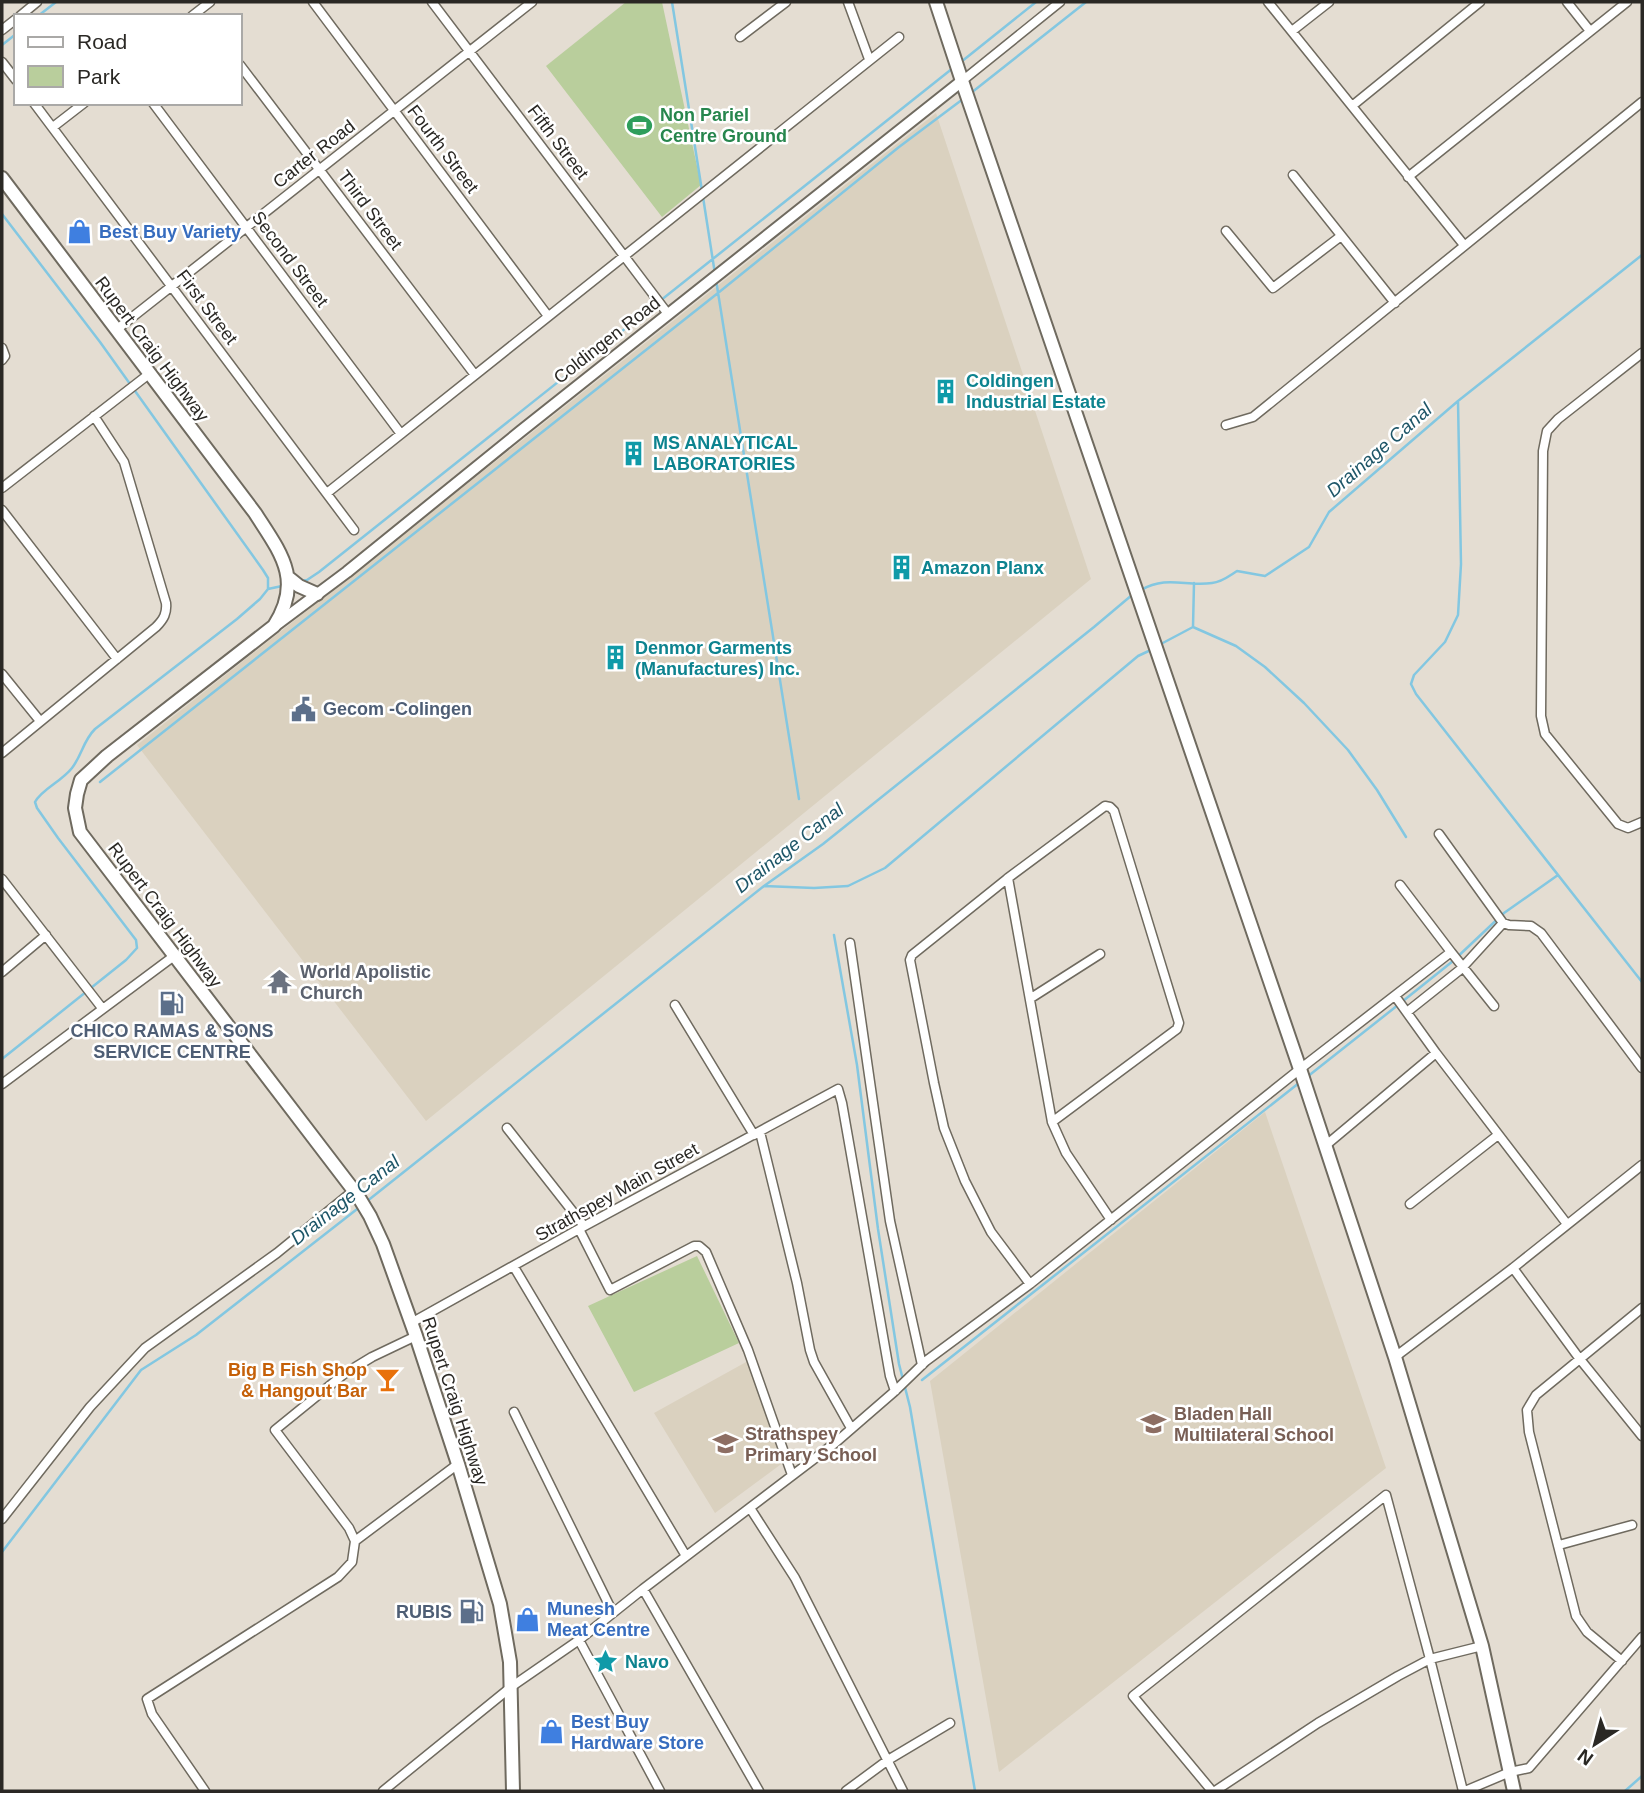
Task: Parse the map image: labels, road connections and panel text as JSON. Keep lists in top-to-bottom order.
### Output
{
  "streets": {
    "main road": ["Rupert Craig Highway"],
    "street": [
      "Fifth Street",
      "Fourth Street",
      "Carter Road",
      "Third Street",
      "Second Street",
      "First Street",
      "Coldingen Road",
      "Strathspey Main Street"
    ]
  },
  "crossings": [
    ["Fifth Street", "Carter Road"],
    ["Fifth Street", "Coldingen Road"],
    ["Fourth Street", "Carter Road"],
    ["Carter Road", "Third Street"],
    ["Carter Road", "Second Street"],
    ["Carter Road", "First Street"],
    ["Carter Road", "Rupert Craig Highway"],
    ["Coldingen Road", "Rupert Craig Highway"],
    ["Rupert Craig Highway", "Strathspey Main Street"]
  ],
  "water": ["Drainage Canal"],
  "places": {
    "sports": ["Non Pariel Centre Ground"],
    "shop": ["Best Buy Variety", "Munesh Meat Centre", "Best Buy Hardware Store"],
    "building": [
      "Coldingen Industrial Estate",
      "MS ANALYTICAL LABORATORIES",
      "Amazon Planx",
      "Denmor Garments (Manufactures) Inc."
    ],
    "public building": ["Gecom -Colingen"],
    "temple": ["World Apolistic Church"],
    "fuel station": ["CHICO RAMAS & SONS SERVICE CENTRE", "RUBIS"],
    "bar": ["Big B Fish Shop & Hangout Bar"],
    "school or university": ["Bladen Hall Multilateral School", "Strathspey Primary School"],
    "place": ["Navo"]
  },
  "legend": ["Road", "Park"],
  "north": "bottom left"
}
